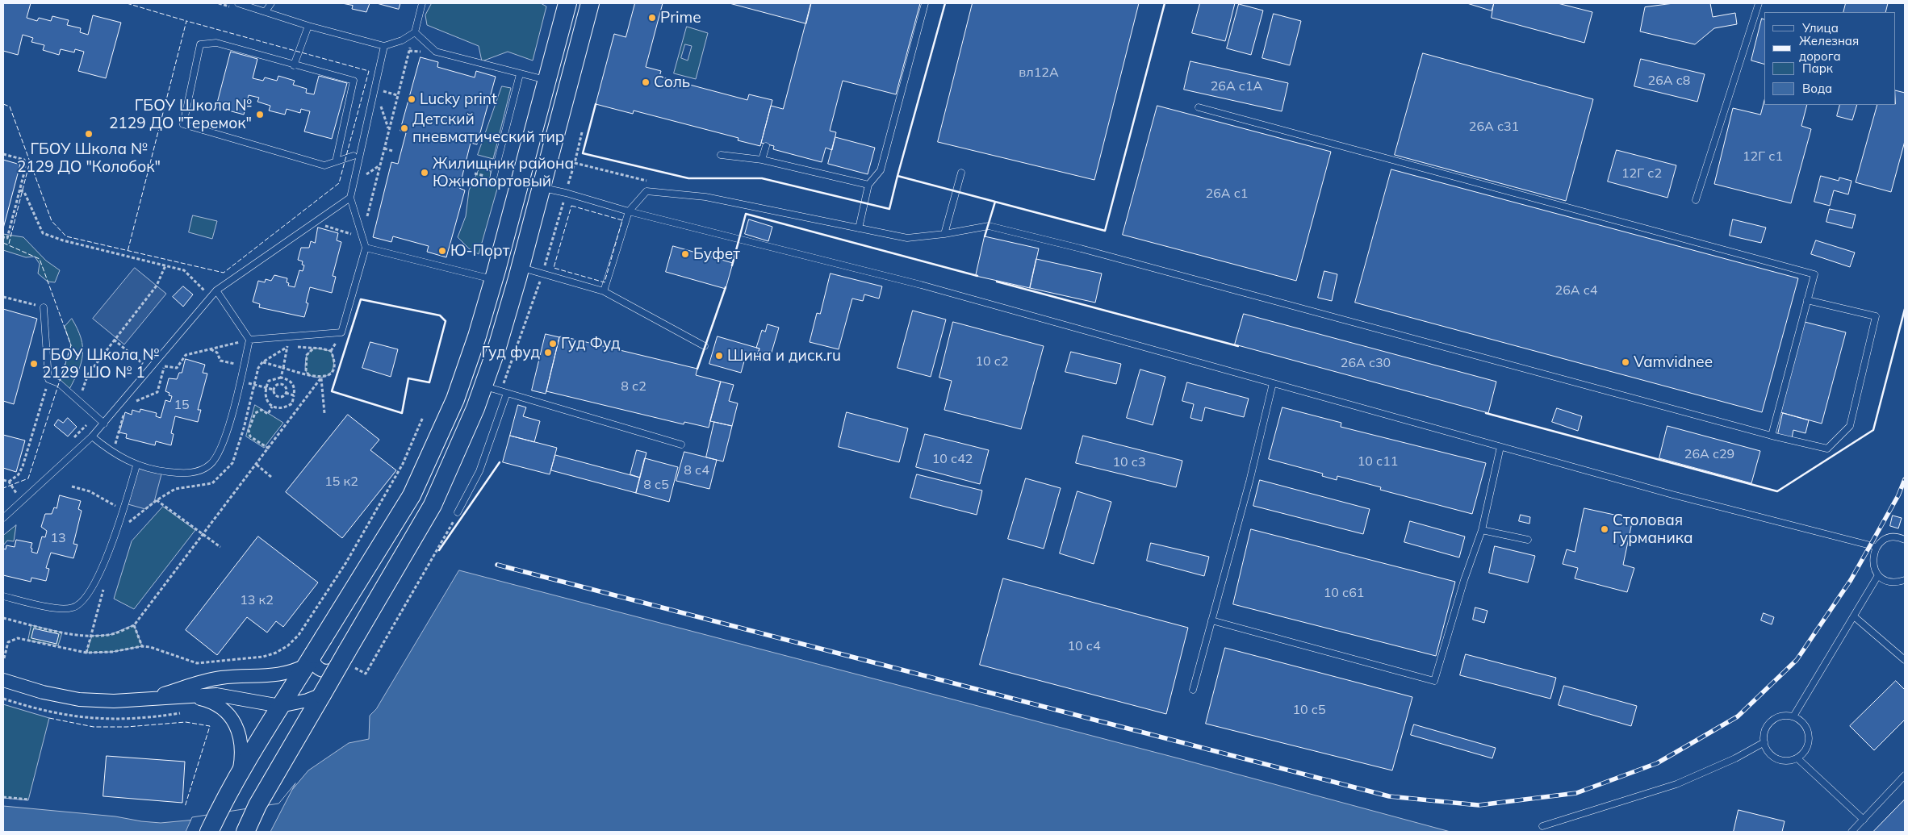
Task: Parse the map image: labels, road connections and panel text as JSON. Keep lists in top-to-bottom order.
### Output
{
  "places": [
    "Prime",
    "Соль",
    "Lucky print",
    "ГБОУ Школа № 2129 ДО \"Теремок\"",
    "Детский пневматический тир",
    "ГБОУ Школа № 2129 ДО \"Колобок\"",
    "Жилищник района Южнопортовый",
    "Ю-Порт",
    "Буфет",
    "Гуд Фуд",
    "Гуд фуд",
    "Шина и диск.ru",
    "Vamvidnee",
    "ГБОУ Школа № 2129 ШО № 1",
    "Столовая Гурманика"
  ],
  "house_numbers": [
    "вл12А",
    "26А с8",
    "26А с1А",
    "26А с31",
    "12Г с1",
    "12Г с2",
    "26А с1",
    "26А с4",
    "10 с2",
    "26А с30",
    "8 с2",
    "15",
    "26А с29",
    "10 с42",
    "10 с11",
    "10 с3",
    "8 с4",
    "15 к2",
    "8 с5",
    "13",
    "10 с61",
    "13 к2",
    "10 с4",
    "10 с5"
  ],
  "legend": [
    "Улица",
    "Железная дорога",
    "Парк",
    "Вода"
  ]
}
